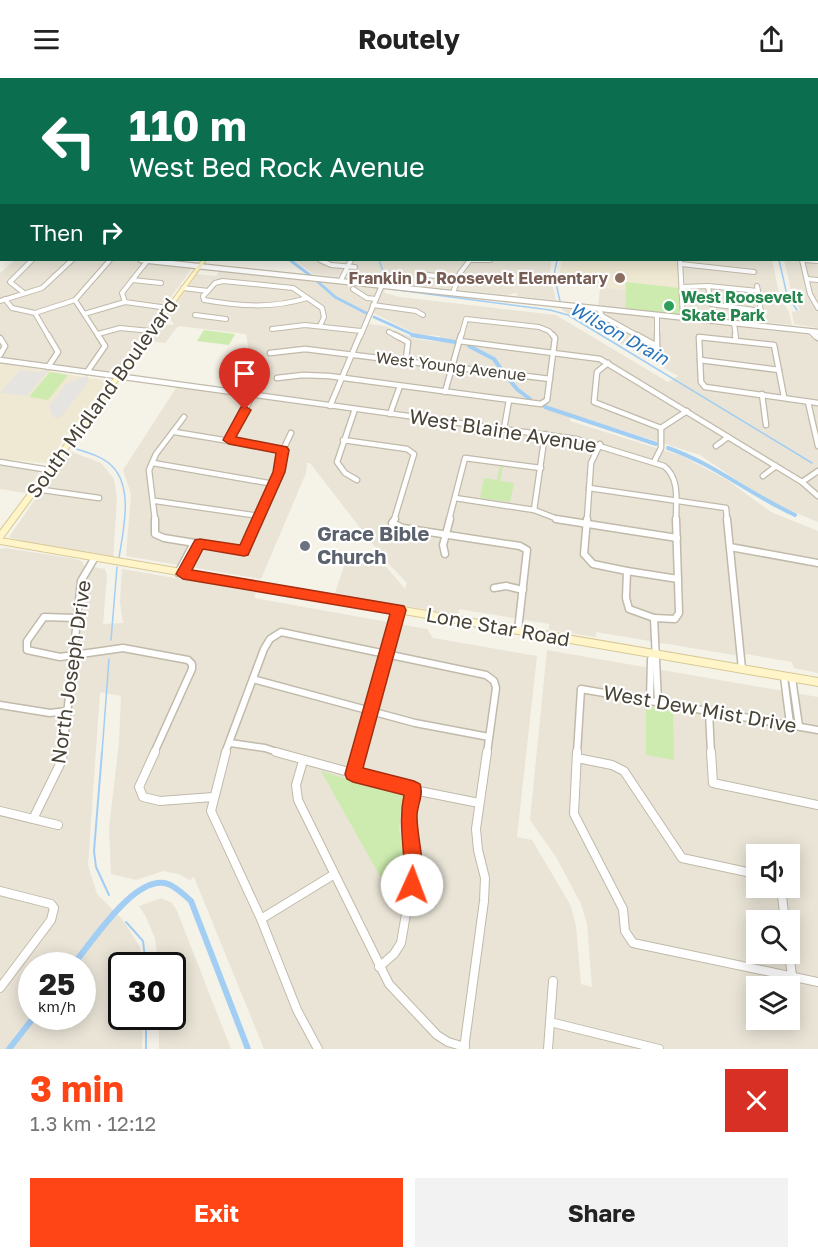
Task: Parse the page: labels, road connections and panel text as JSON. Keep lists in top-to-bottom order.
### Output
{
  "streets": {
    "main road": ["South Midland Boulevard", "Lone Star Road"],
    "street": [
      "West Young Avenue",
      "West Blaine Avenue",
      "North Joseph Drive",
      "West Dew Mist Drive"
    ]
  },
  "crossings": [
    ["Lone Star Road", "North Joseph Drive"]
  ],
  "water": ["Wilson Drain"],
  "places": ["Franklin D. Roosevelt Elementary", "West Roosevelt Skate Park", "Grace Bible Church"],
  "page": {
    "header": "Routely",
    "turn": ["110 m", "West Bed Rock Avenue"],
    "then": "Then",
    "speed": "25 km/h",
    "limit": "30",
    "heading": ["3 min", "1.3 km · 12:12"],
    "buttons": ["Exit", "Share"]
  }
}
